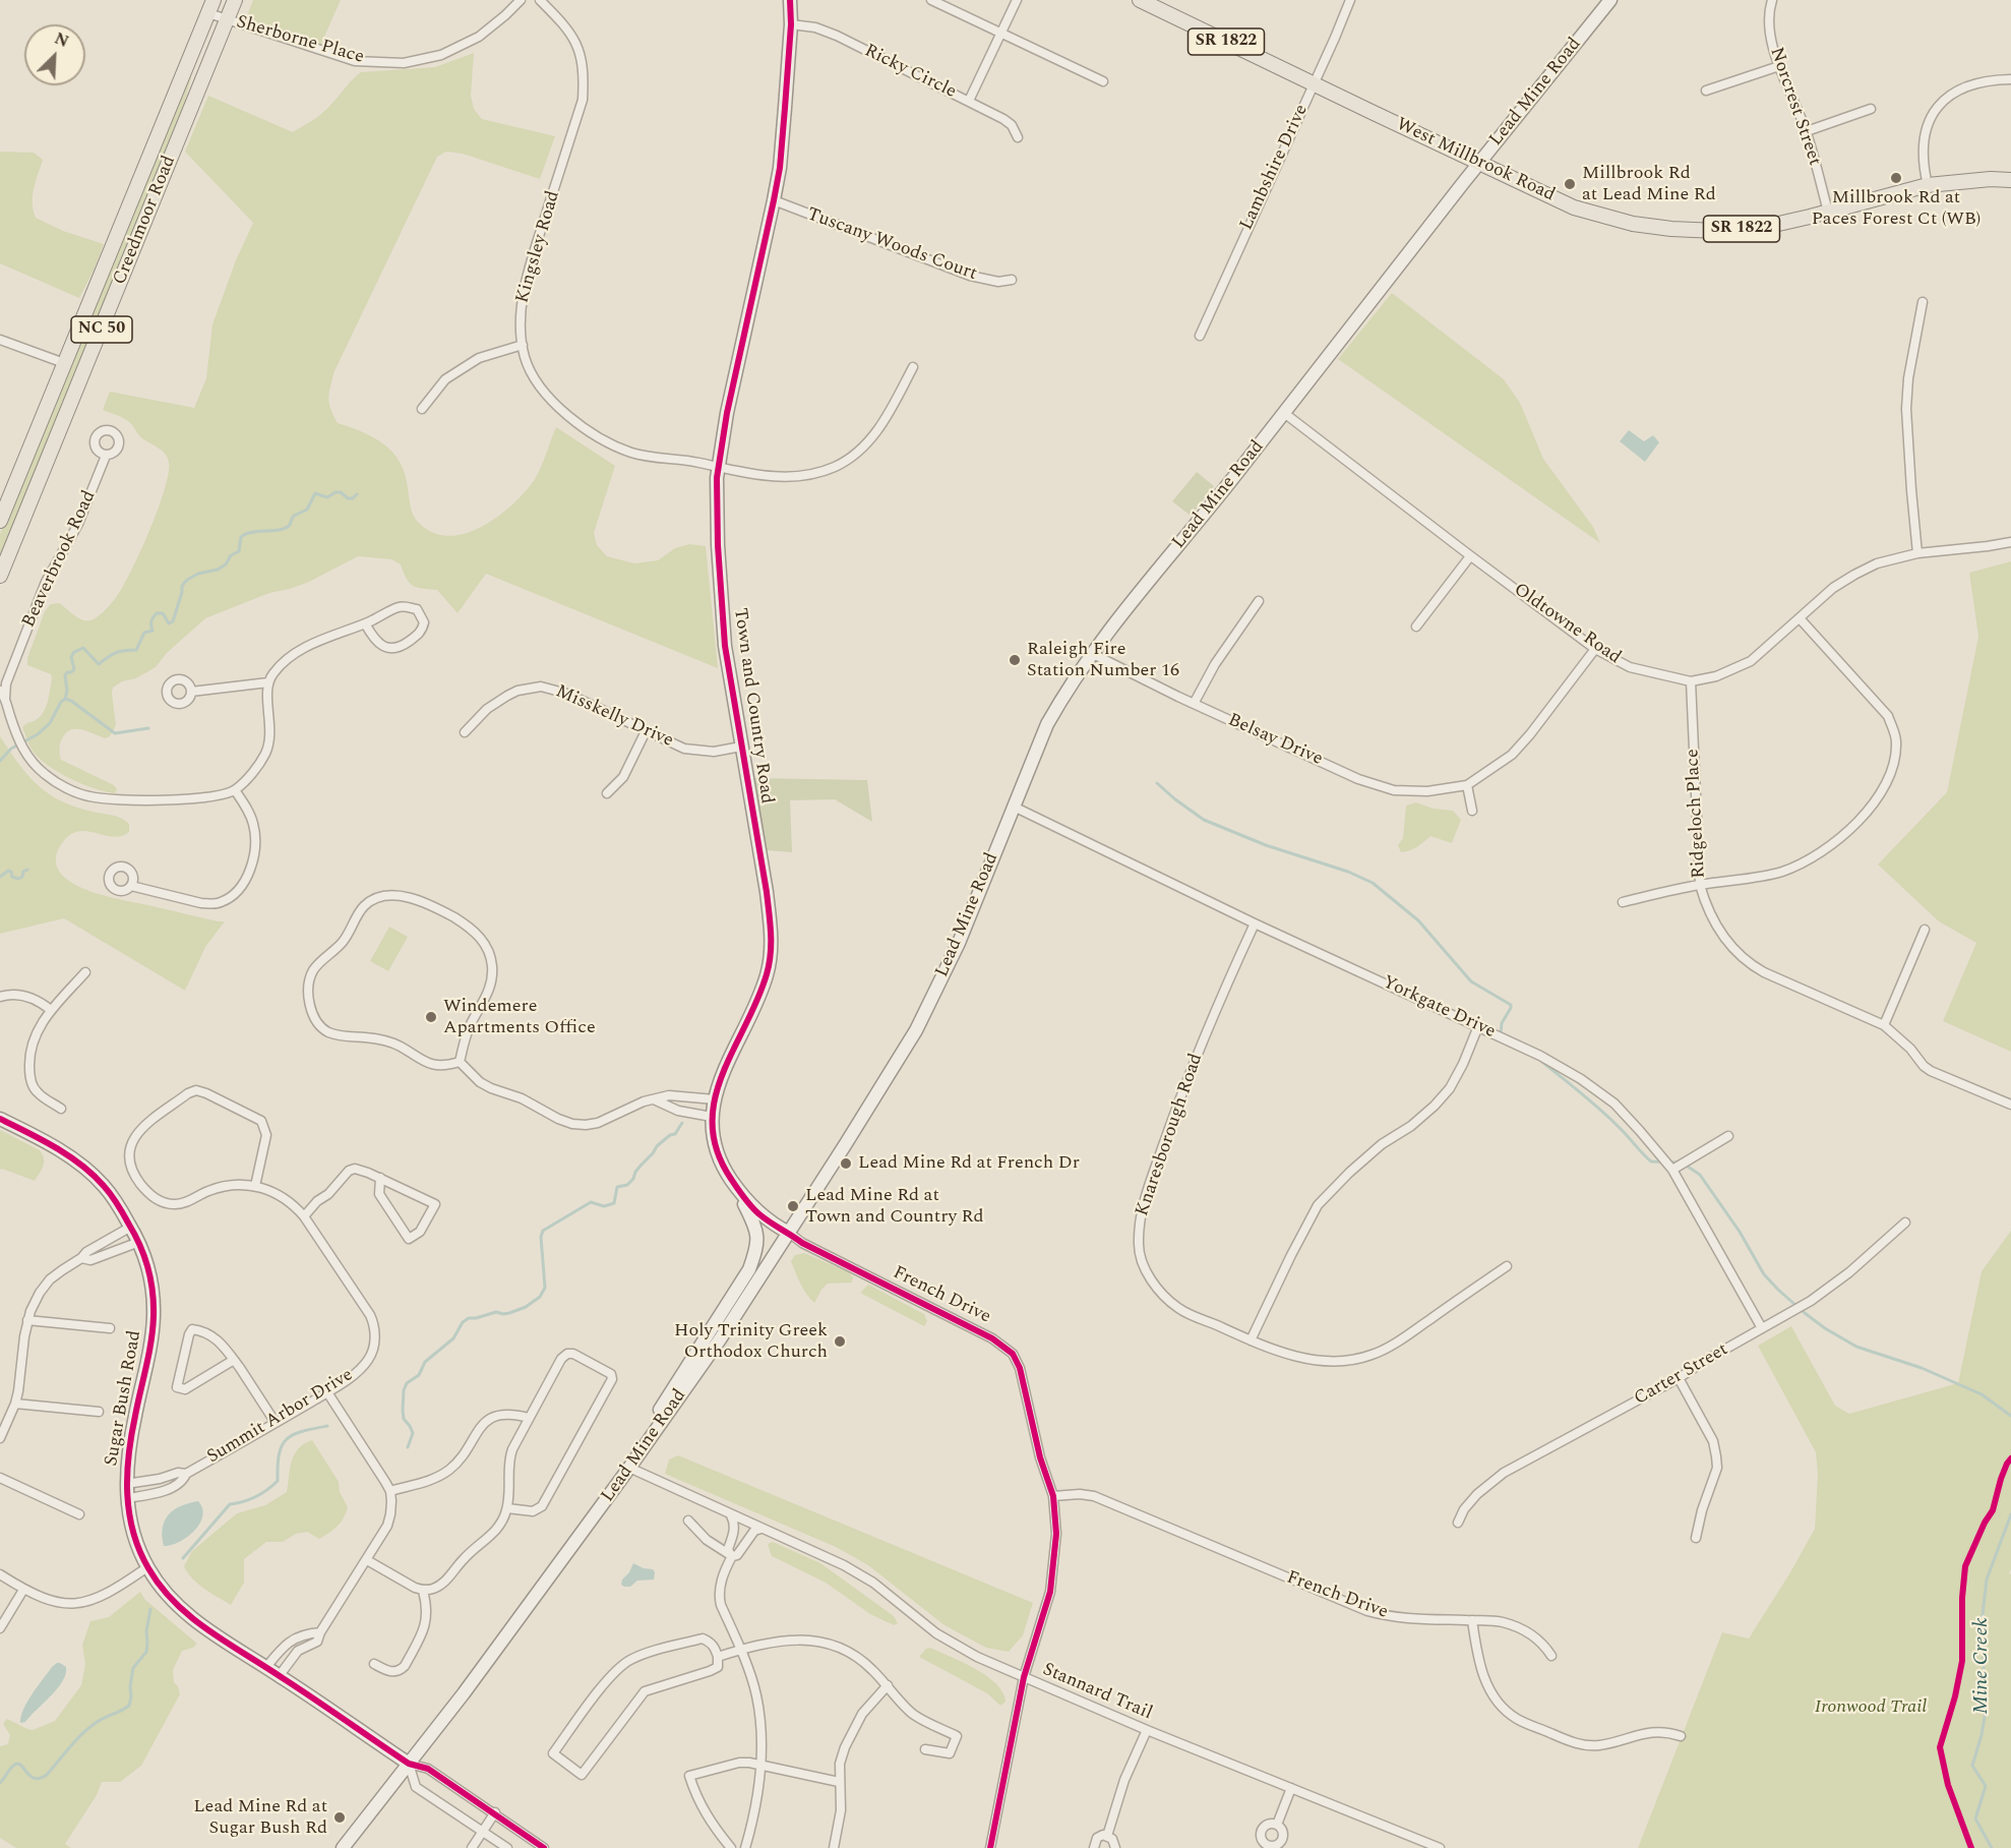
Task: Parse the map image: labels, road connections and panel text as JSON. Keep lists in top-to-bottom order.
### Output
{
  "streets": {
    "main road": [
      "SR 1822",
      "West Millbrook Road",
      "Creedmoor Road",
      "NC 50"
    ],
    "street": [
      "Sherborne Place",
      "Ricky Circle",
      "Lead Mine Road",
      "Norcrest Street",
      "Lambshire Drive",
      "Tuscany Woods Court",
      "Kingsley Road",
      "Beaverbrook Road",
      "Oldtowne Road",
      "Town and Country Road",
      "Misskelly Drive",
      "Belsay Drive",
      "Ridgeloch Place",
      "Yorkgate Drive",
      "Knaresborough Road",
      "French Drive",
      "Carter Street",
      "Sugar Bush Road",
      "Summit Arbor Drive",
      "Stannard Trail"
    ]
  },
  "crossings": [
    ["Sherborne Place", "Creedmoor Road"],
    ["Ricky Circle", "Town and Country Road"],
    ["Lead Mine Road", "West Millbrook Road"],
    ["Lead Mine Road", "Oldtowne Road"],
    ["Lead Mine Road", "Town and Country Road"],
    ["Lead Mine Road", "Belsay Drive"],
    ["Lead Mine Road", "Yorkgate Drive"],
    ["Lead Mine Road", "French Drive"],
    ["Lead Mine Road", "Sugar Bush Road"],
    ["Lead Mine Road", "Stannard Trail"],
    ["Norcrest Street", "West Millbrook Road"],
    ["West Millbrook Road", "Lambshire Drive"],
    ["Tuscany Woods Court", "Town and Country Road"],
    ["Kingsley Road", "Town and Country Road"],
    ["Oldtowne Road", "Belsay Drive"],
    ["Oldtowne Road", "Ridgeloch Place"],
    ["Town and Country Road", "Misskelly Drive"],
    ["Town and Country Road", "French Drive"],
    ["Yorkgate Drive", "Knaresborough Road"],
    ["Yorkgate Drive", "Carter Street"],
    ["Sugar Bush Road", "Summit Arbor Drive"]
  ],
  "water": ["Mine Creek"],
  "parks": ["Ironwood Trail"],
  "places": [
    "Millbrook Rd at Paces Forest Ct (WB)",
    "Millbrook Rd at Lead Mine Rd",
    "Raleigh Fire Station Number 16",
    "Windemere Apartments Office",
    "Lead Mine Rd at French Dr",
    "Lead Mine Rd at Town and Country Rd",
    "Holy Trinity Greek Orthodox Church",
    "Lead Mine Rd at Sugar Bush Rd"
  ],
  "north": "top right"
}
